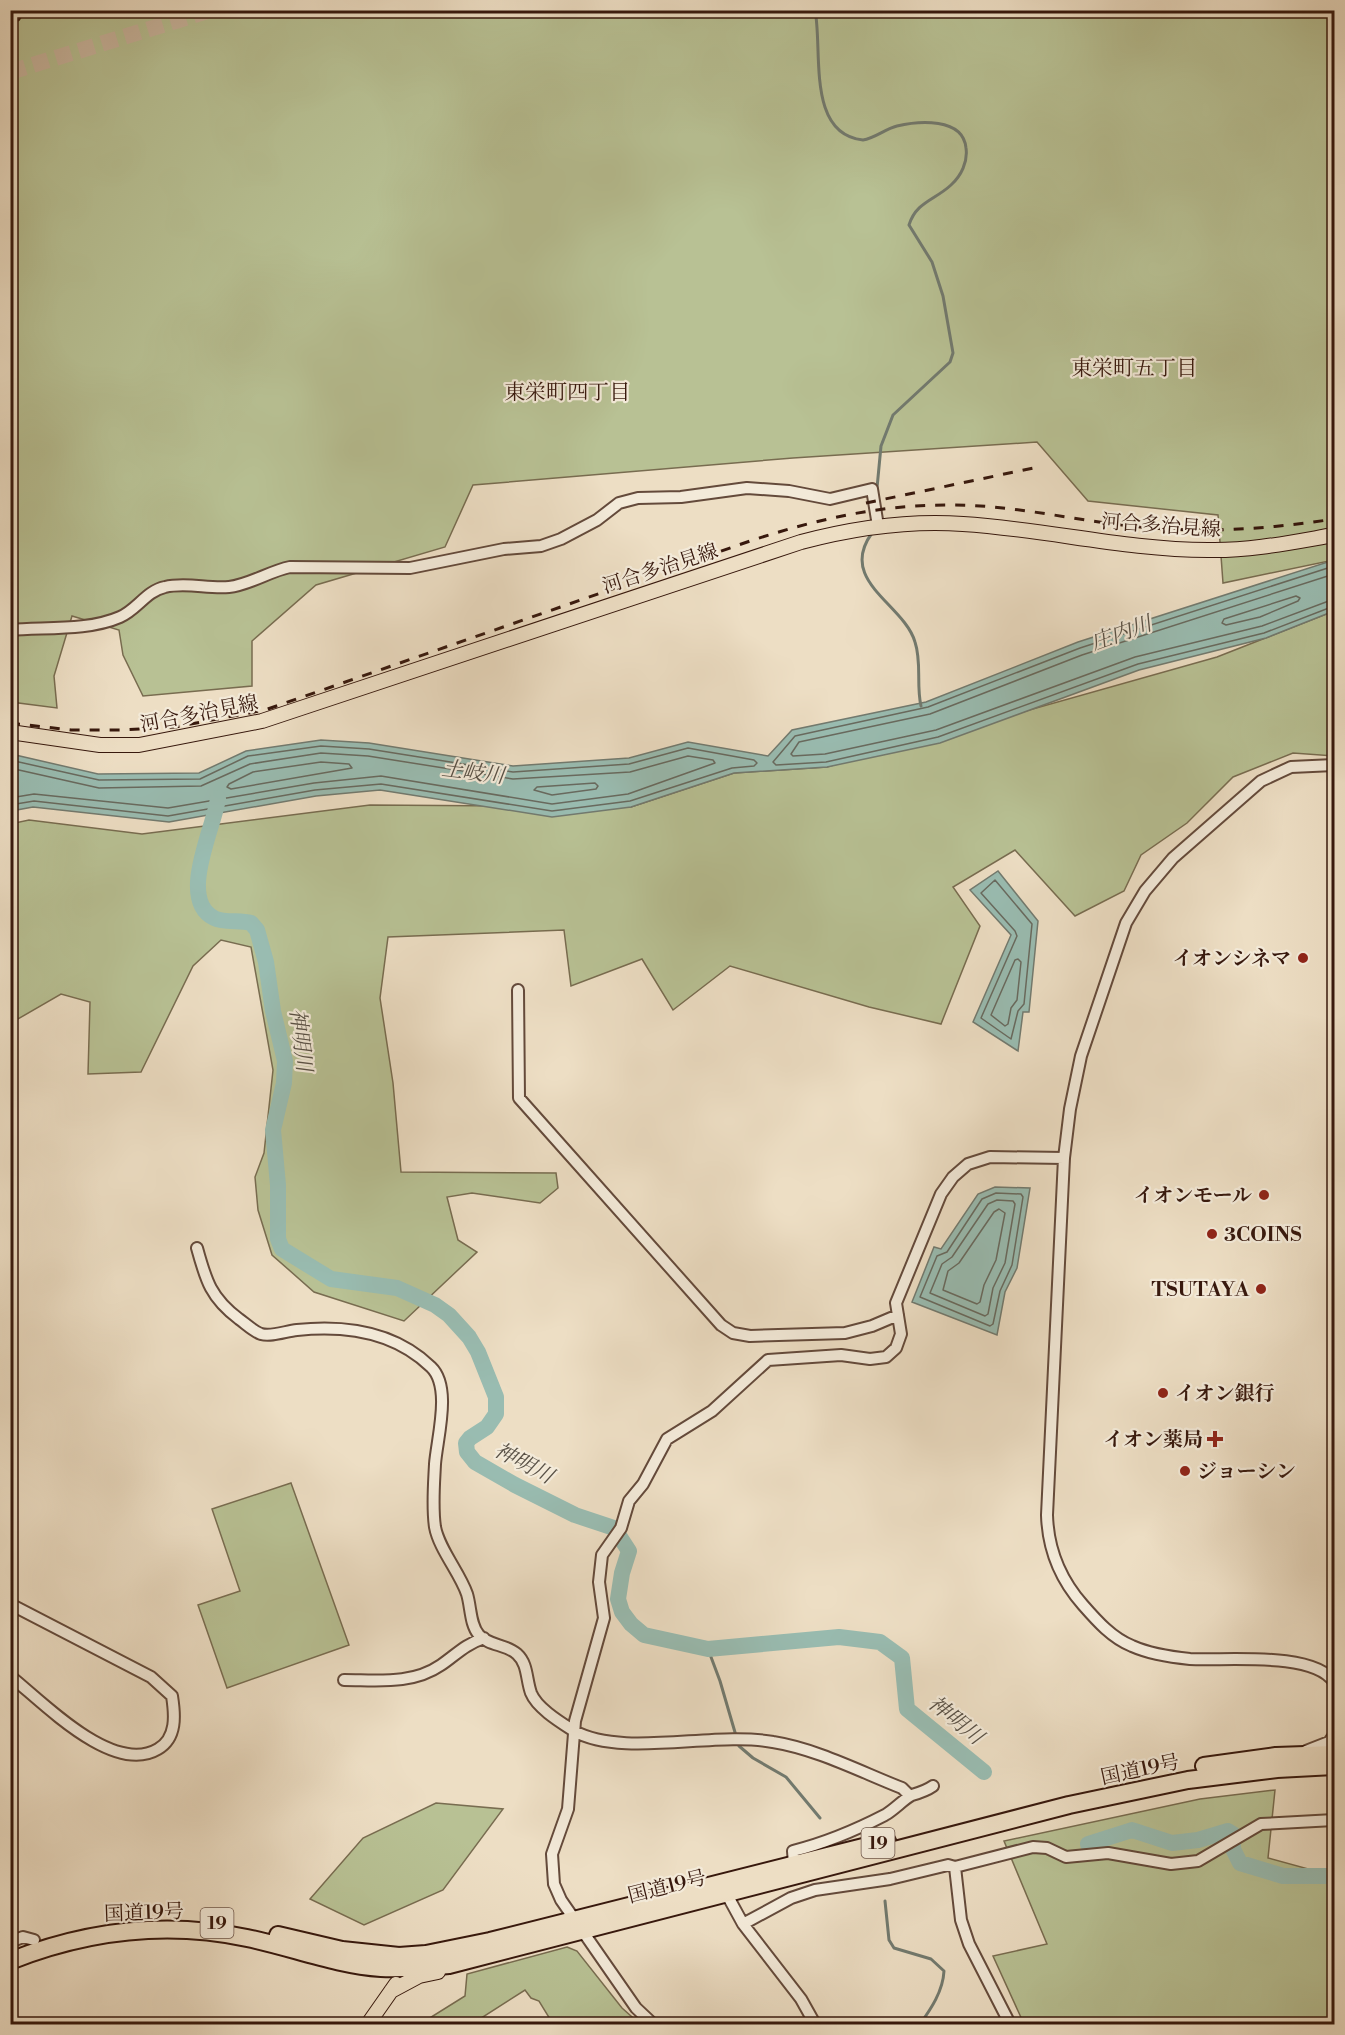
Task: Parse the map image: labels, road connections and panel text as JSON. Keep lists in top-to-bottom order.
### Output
{
  "streets": {
    "highway": ["国道19号", "19"],
    "main road": ["河合多治見線"]
  },
  "districts": ["東栄町五丁目", "東栄町四丁目"],
  "water": ["庄内川", "土岐川", "神明川"],
  "places": {
    "other": [
      "イオンシネマ",
      "イオンモール",
      "3COINS",
      "TSUTAYA",
      "イオン銀行",
      "ジョーシン"
    ],
    "health": ["イオン薬局"]
  }
}
